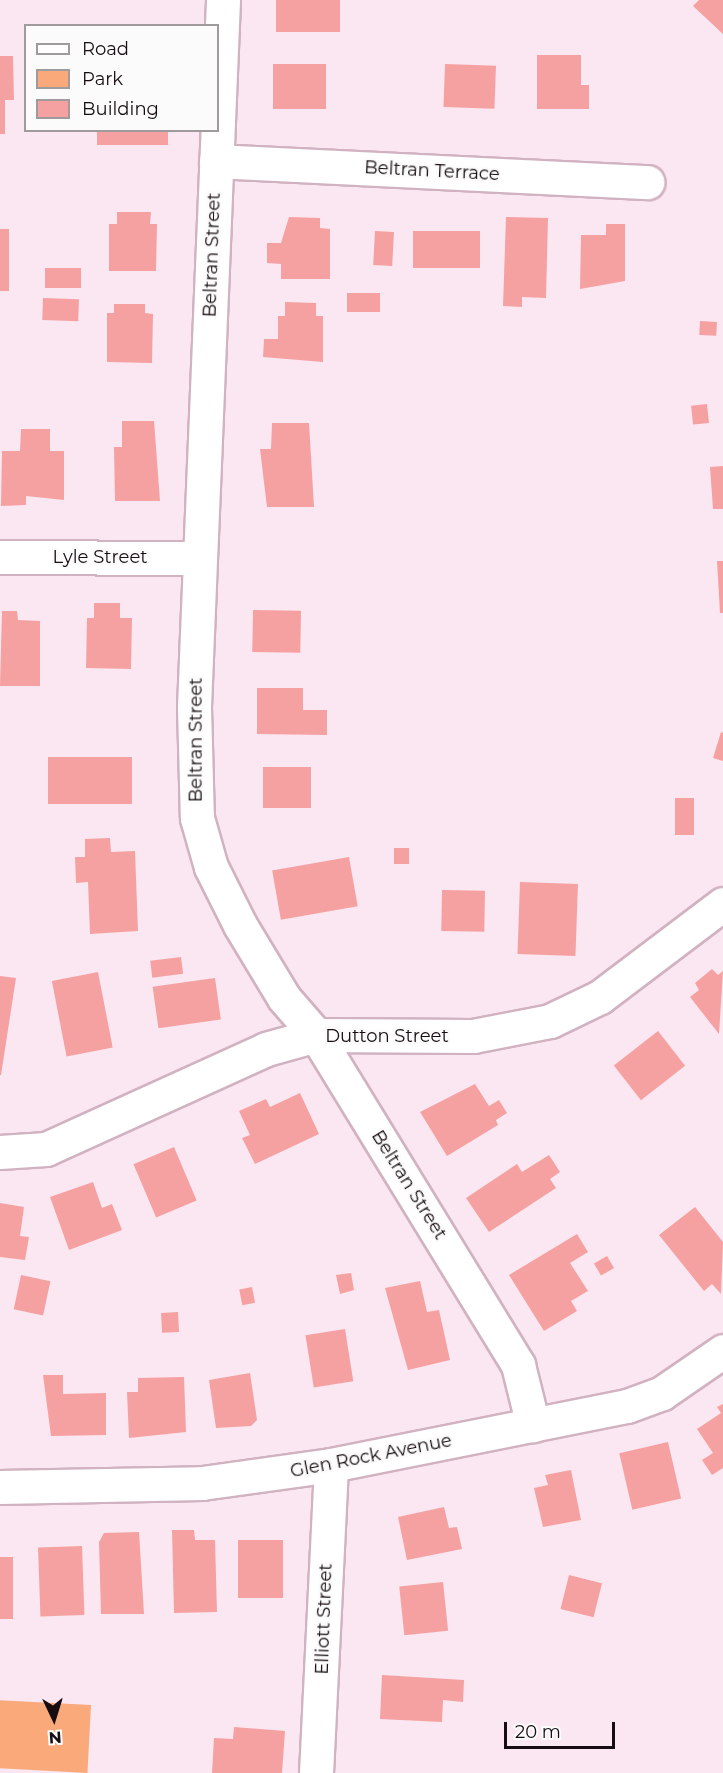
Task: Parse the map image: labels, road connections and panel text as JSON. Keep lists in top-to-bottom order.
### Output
{
  "streets": {
    "street": [
      "Beltran Terrace",
      "Beltran Street",
      "Lyle Street",
      "Dutton Street",
      "Glen Rock Avenue",
      "Elliott Street"
    ]
  },
  "crossings": [
    ["Beltran Terrace", "Beltran Street"],
    ["Beltran Street", "Lyle Street"],
    ["Beltran Street", "Dutton Street"],
    ["Beltran Street", "Glen Rock Avenue"],
    ["Glen Rock Avenue", "Elliott Street"]
  ],
  "legend": ["Road", "Park", "Building"],
  "scale_bar": "20 m",
  "north": "bottom"
}
